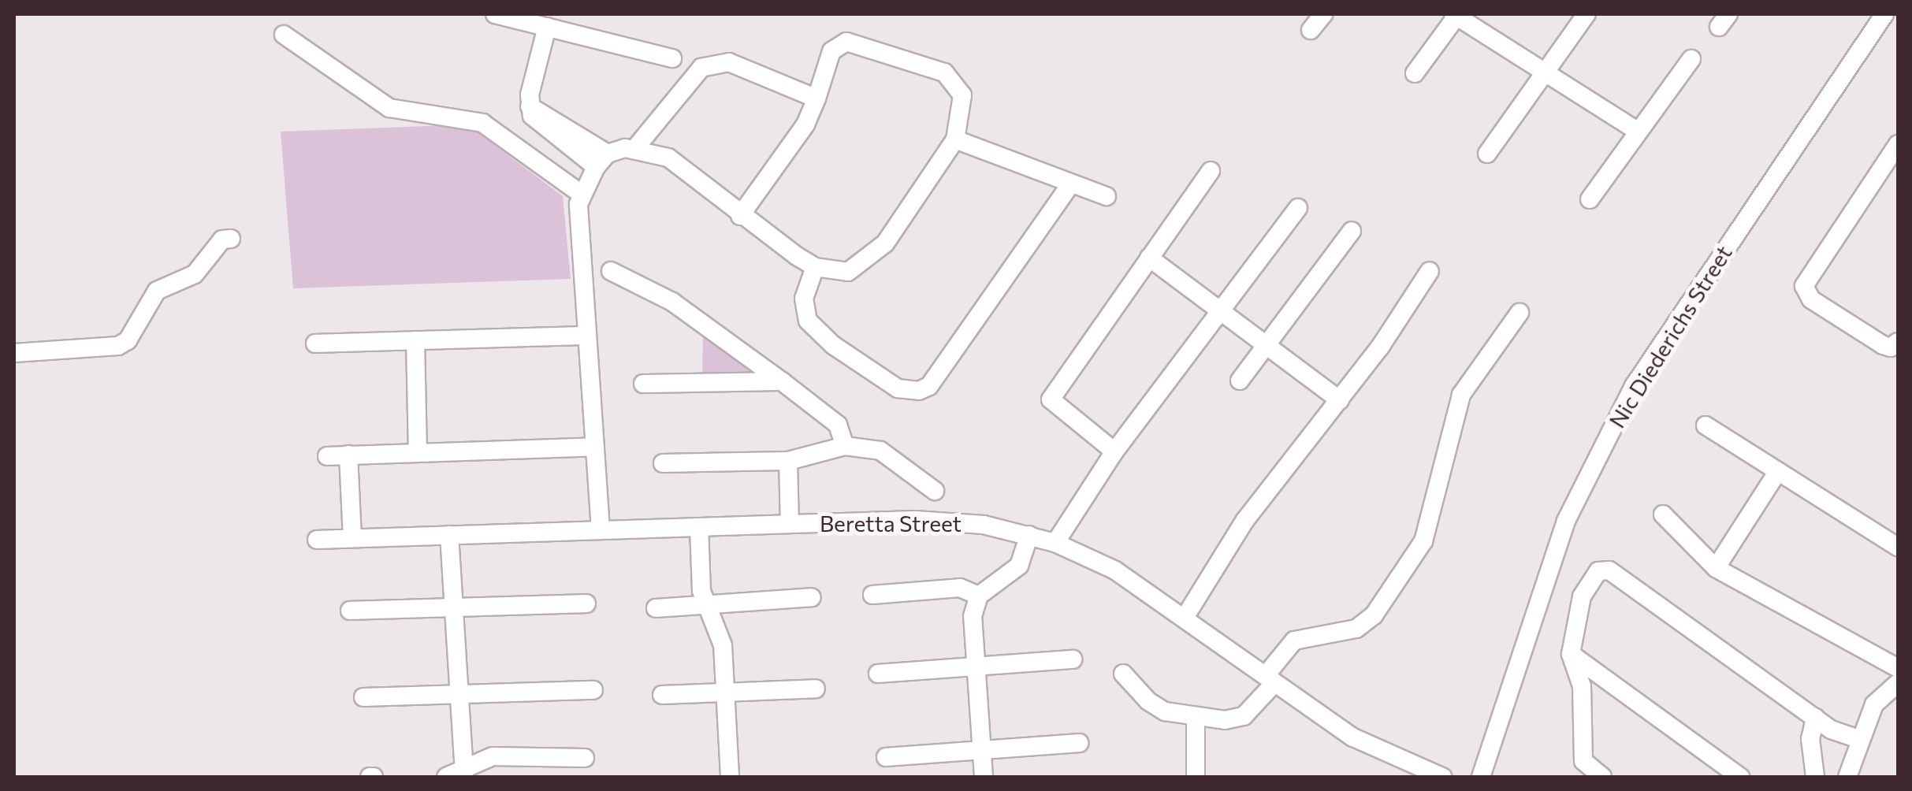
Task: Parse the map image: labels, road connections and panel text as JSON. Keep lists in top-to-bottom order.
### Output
{
  "streets": {
    "street": ["Nic Diederichs Street", "Beretta Street"]
  }
}
